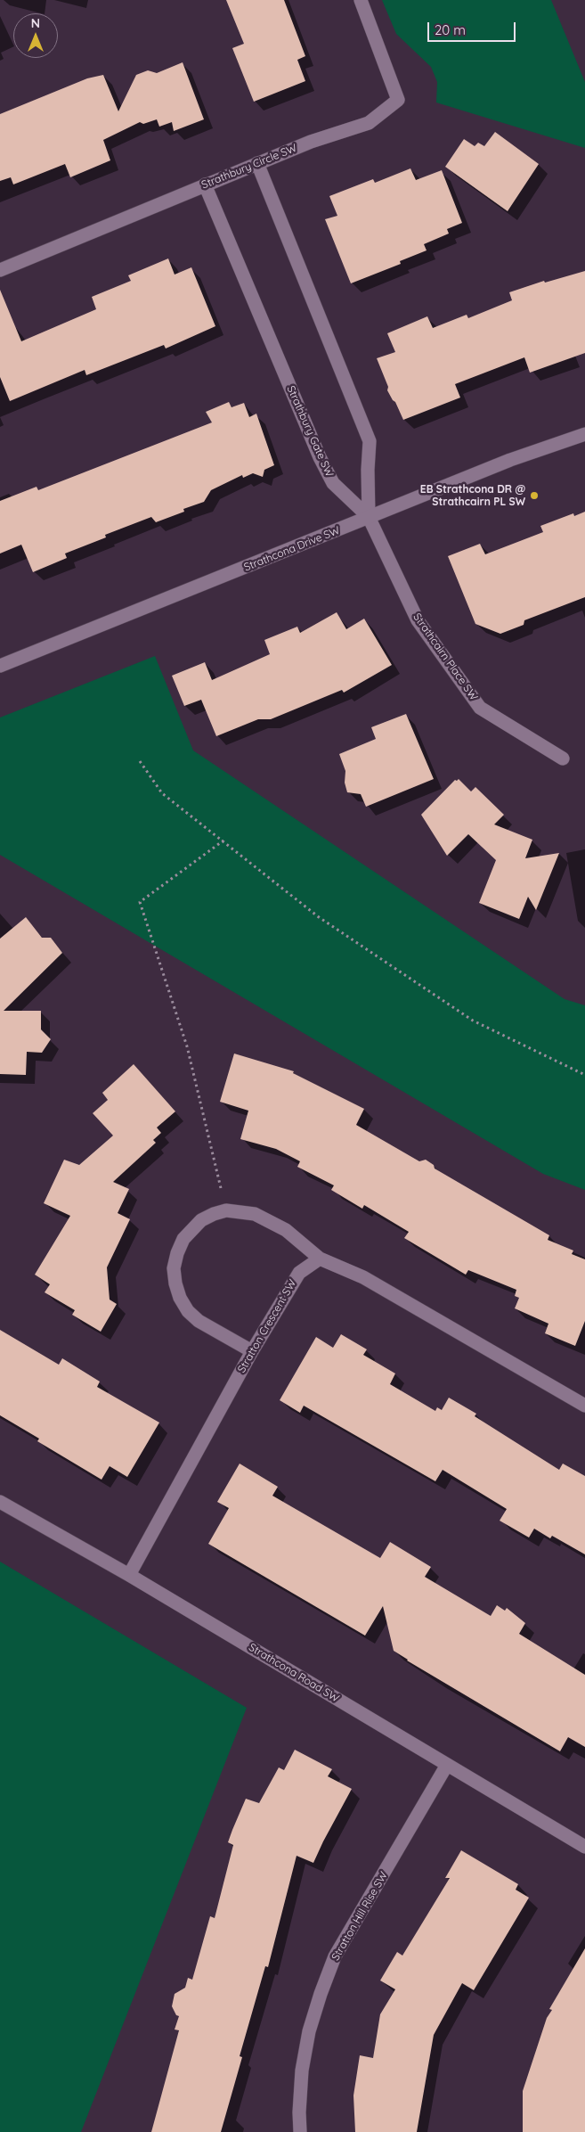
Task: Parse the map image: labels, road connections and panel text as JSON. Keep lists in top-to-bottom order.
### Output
{
  "streets": {
    "street": [
      "Strathbury Circle SW",
      "Strathbury Gate SW",
      "Strathcona Drive SW",
      "Strathcairn Place SW",
      "Stratton Crescent SW",
      "Strathcona Road SW",
      "Stratton Hill Rise SW"
    ]
  },
  "crossings": [
    ["Strathbury Circle SW", "Strathbury Gate SW"],
    ["Strathbury Gate SW", "Strathcona Drive SW"],
    ["Strathbury Gate SW", "Strathcairn Place SW"],
    ["Strathcona Drive SW", "Strathcairn Place SW"],
    ["Stratton Crescent SW", "Strathcona Road SW"],
    ["Strathcona Road SW", "Stratton Hill Rise SW"]
  ],
  "places": ["EB Strathcona DR @ Strathcairn PL SW"],
  "scale_bar": "20 m",
  "north": "top"
}
